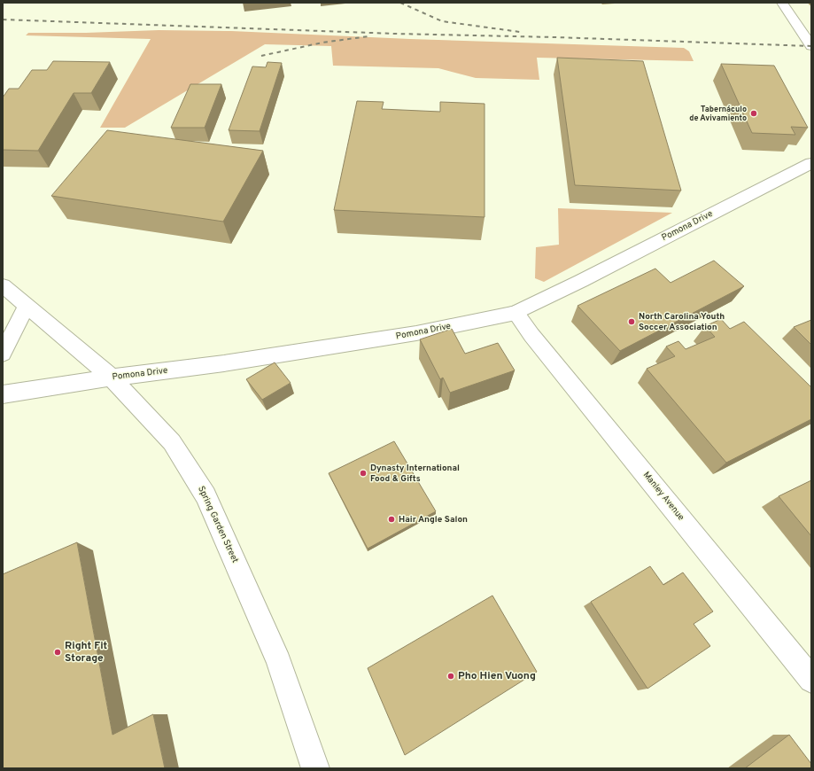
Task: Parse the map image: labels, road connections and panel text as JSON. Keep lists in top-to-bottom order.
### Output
{
  "streets": {
    "street": ["Pomona Drive", "Manley Avenue", "Spring Garden Street"]
  },
  "crossings": [
    ["Pomona Drive", "Manley Avenue"],
    ["Pomona Drive", "Spring Garden Street"]
  ],
  "places": [
    "Tabernáculo de Avivamiento",
    "North Carolina Youth Soccer Association",
    "Dynasty International Food & Gifts",
    "Hair Angle Salon",
    "Right Fit Storage",
    "Pho Hien Vuong"
  ]
}
